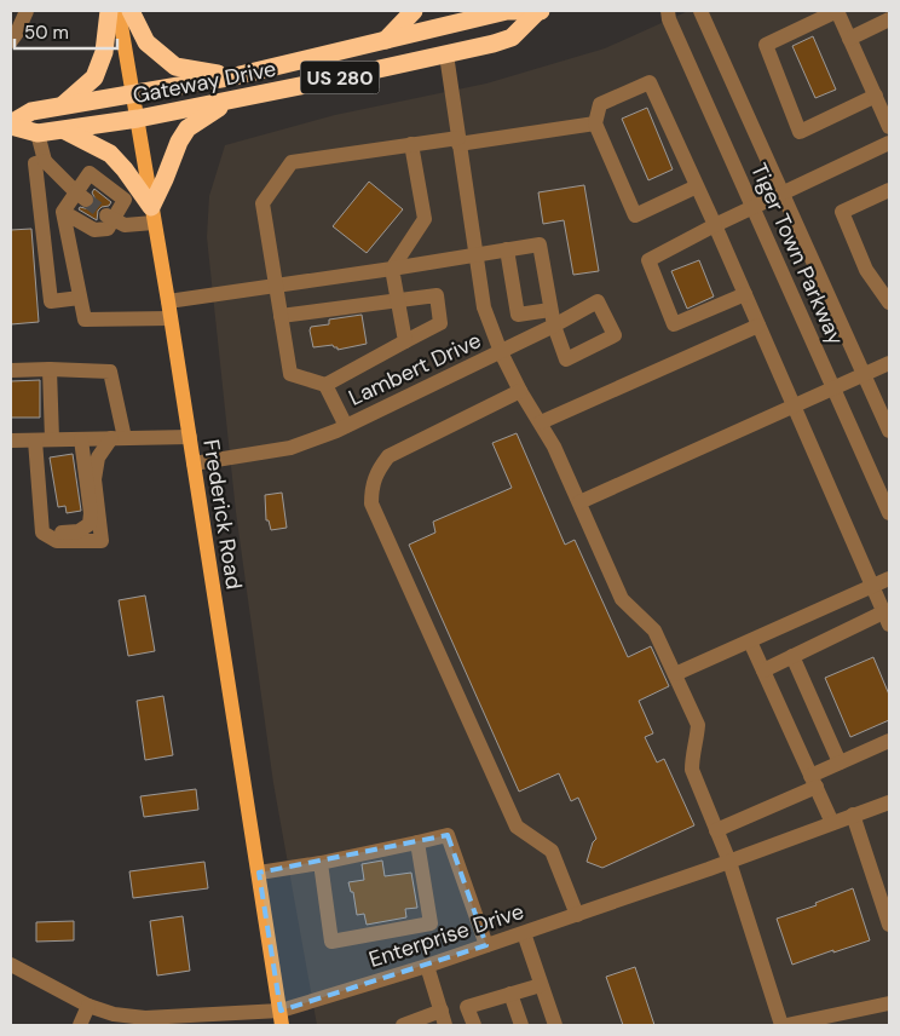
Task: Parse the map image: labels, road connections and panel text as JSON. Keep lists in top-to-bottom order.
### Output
{
  "streets": {
    "highway": ["US 280", "Gateway Drive"],
    "main road": ["Frederick Road"],
    "street": ["Tiger Town Parkway", "Lambert Drive", "Enterprise Drive"]
  },
  "crossings": [
    ["Gateway Drive", "Lambert Drive"],
    ["Gateway Drive", "Frederick Road"],
    ["Lambert Drive", "Frederick Road"],
    ["Frederick Road", "Enterprise Drive"]
  ],
  "scale_bar": "50 m"
}
